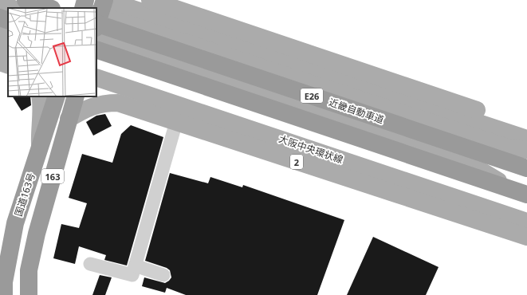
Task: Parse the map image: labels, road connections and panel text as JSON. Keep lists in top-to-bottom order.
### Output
{
  "streets": {
    "highway": [
      "E26",
      "近畿自動車道",
      "163",
      "国道163号"
    ],
    "main road": ["大阪中央環状線", "2"]
  },
  "crossings": [
    ["2", "163"]
  ]
}
